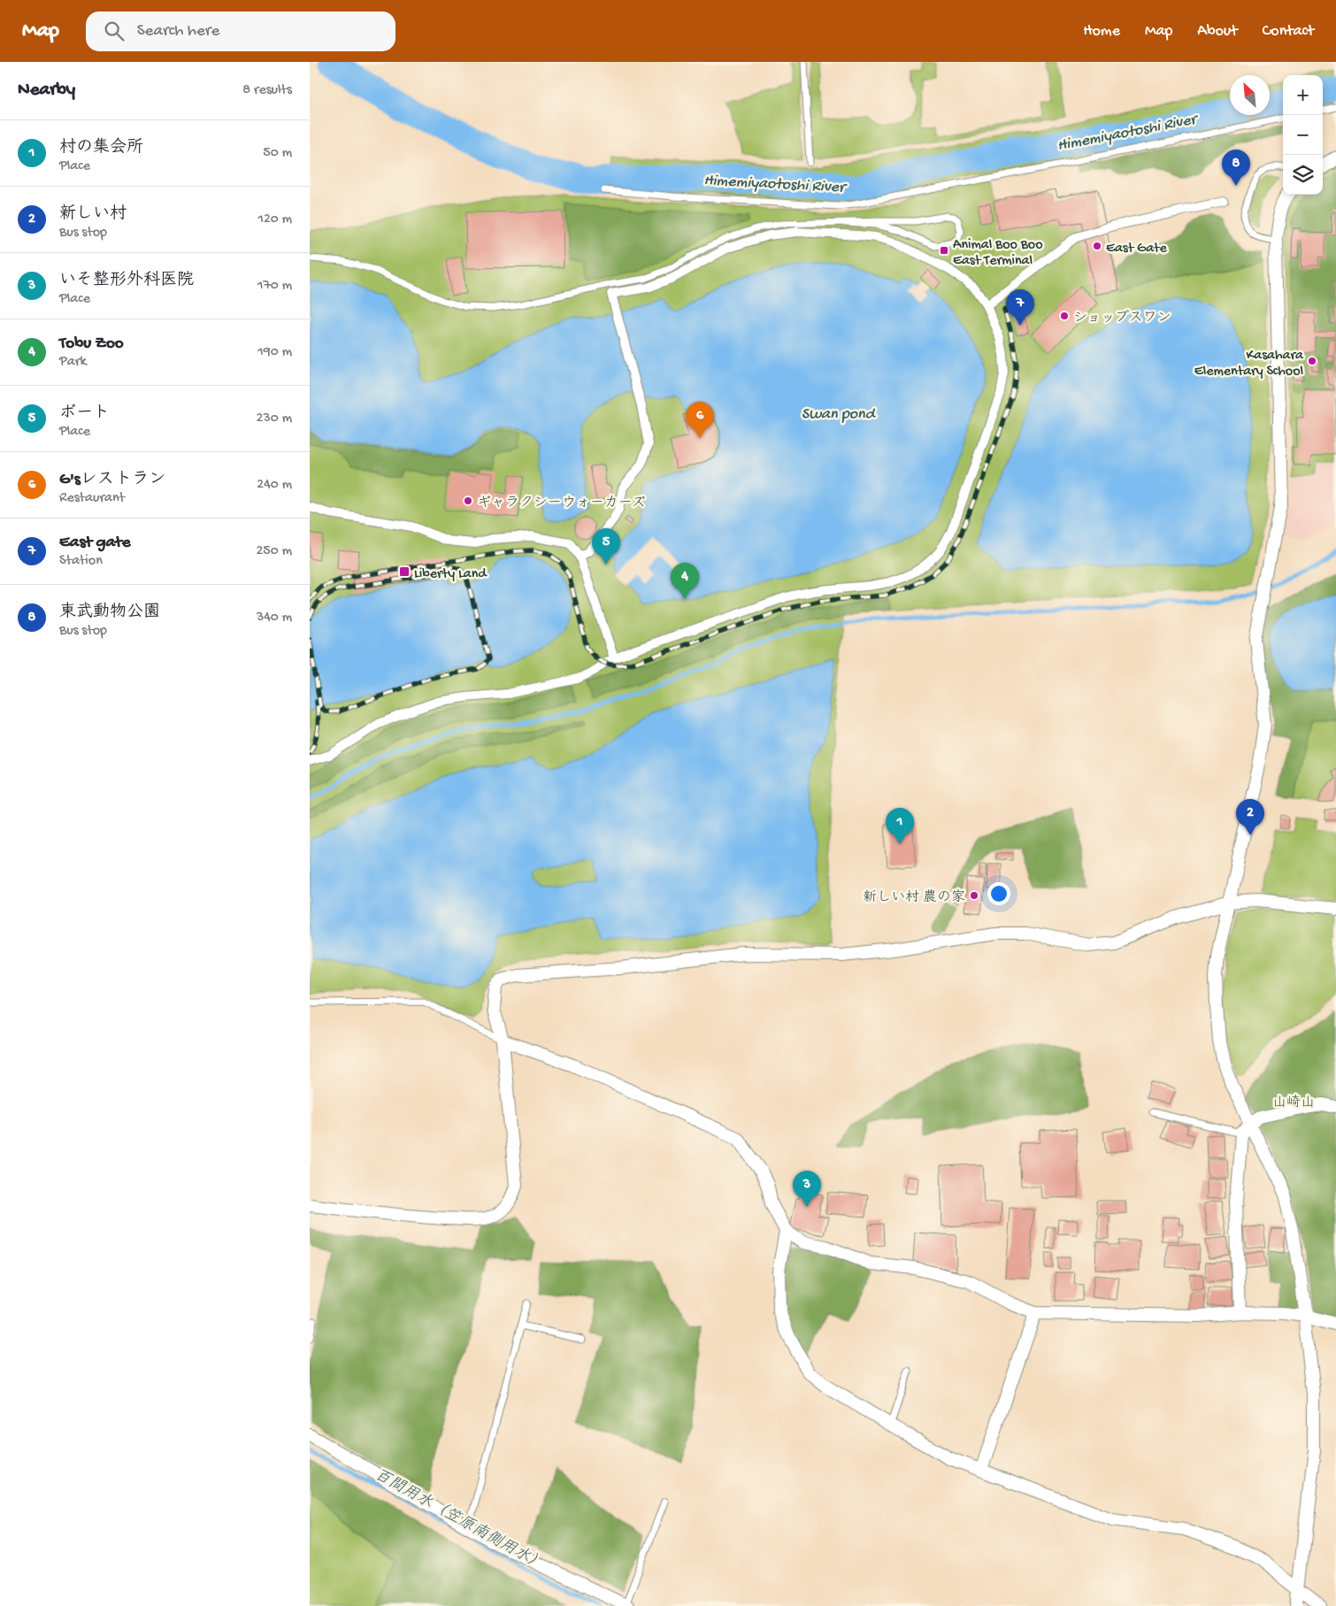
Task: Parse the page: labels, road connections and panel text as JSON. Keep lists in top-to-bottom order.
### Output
{
  "water": ["Himemiyaotoshi River", "Swan pond", "百間用水（笠原南側用水）"],
  "parks": ["山崎山"],
  "places": {
    "other": [
      "East Gate",
      "ショップスワン",
      "Kasahara Elementary School",
      "ギャラクシーウォーカーズ",
      "新しい村 農の家"
    ],
    "transit": ["Animal Boo Boo East Terminal", "Liberty Land"]
  },
  "north": "top left",
  "page": {
    "header": "Map",
    "search": "Search here",
    "nav": [
      "Home",
      "Map",
      "About",
      "Contact"
    ],
    "heading": ["Nearby", "8 results"],
    "map_buttons": ["+", "−"],
    "list": [
      {
        "mark": "1",
        "name": "村の集会所",
        "note": "Place",
        "value": "50 m"
      },
      {
        "mark": "2",
        "name": "新しい村",
        "note": "Bus stop",
        "value": "120 m"
      },
      {
        "mark": "3",
        "name": "いそ整形外科医院",
        "note": "Place",
        "value": "170 m"
      },
      {
        "mark": "4",
        "name": "Tobu Zoo",
        "note": "Park",
        "value": "190 m"
      },
      {
        "mark": "5",
        "name": "ボート",
        "note": "Place",
        "value": "230 m"
      },
      {
        "mark": "6",
        "name": "G'sレストラン",
        "note": "Restaurant",
        "value": "240 m"
      },
      {
        "mark": "7",
        "name": "East gate",
        "note": "Station",
        "value": "250 m"
      },
      {
        "mark": "8",
        "name": "東武動物公園",
        "note": "Bus stop",
        "value": "340 m"
      }
    ],
    "pins": [
      "8",
      "7",
      "6",
      "5",
      "4",
      "2",
      "1",
      "3"
    ]
  }
}
